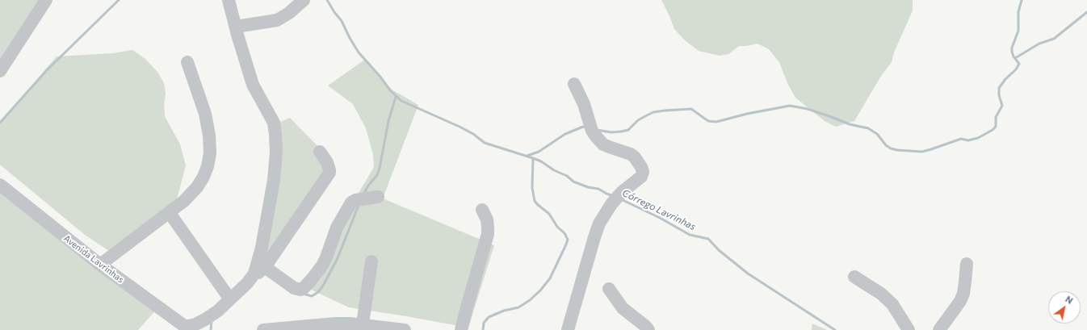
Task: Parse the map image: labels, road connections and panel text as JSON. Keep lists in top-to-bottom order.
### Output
{
  "streets": {
    "street": ["Avenida Lavrinhas"]
  },
  "water": ["Córrego Lavrinhas"],
  "north": "top right"
}
